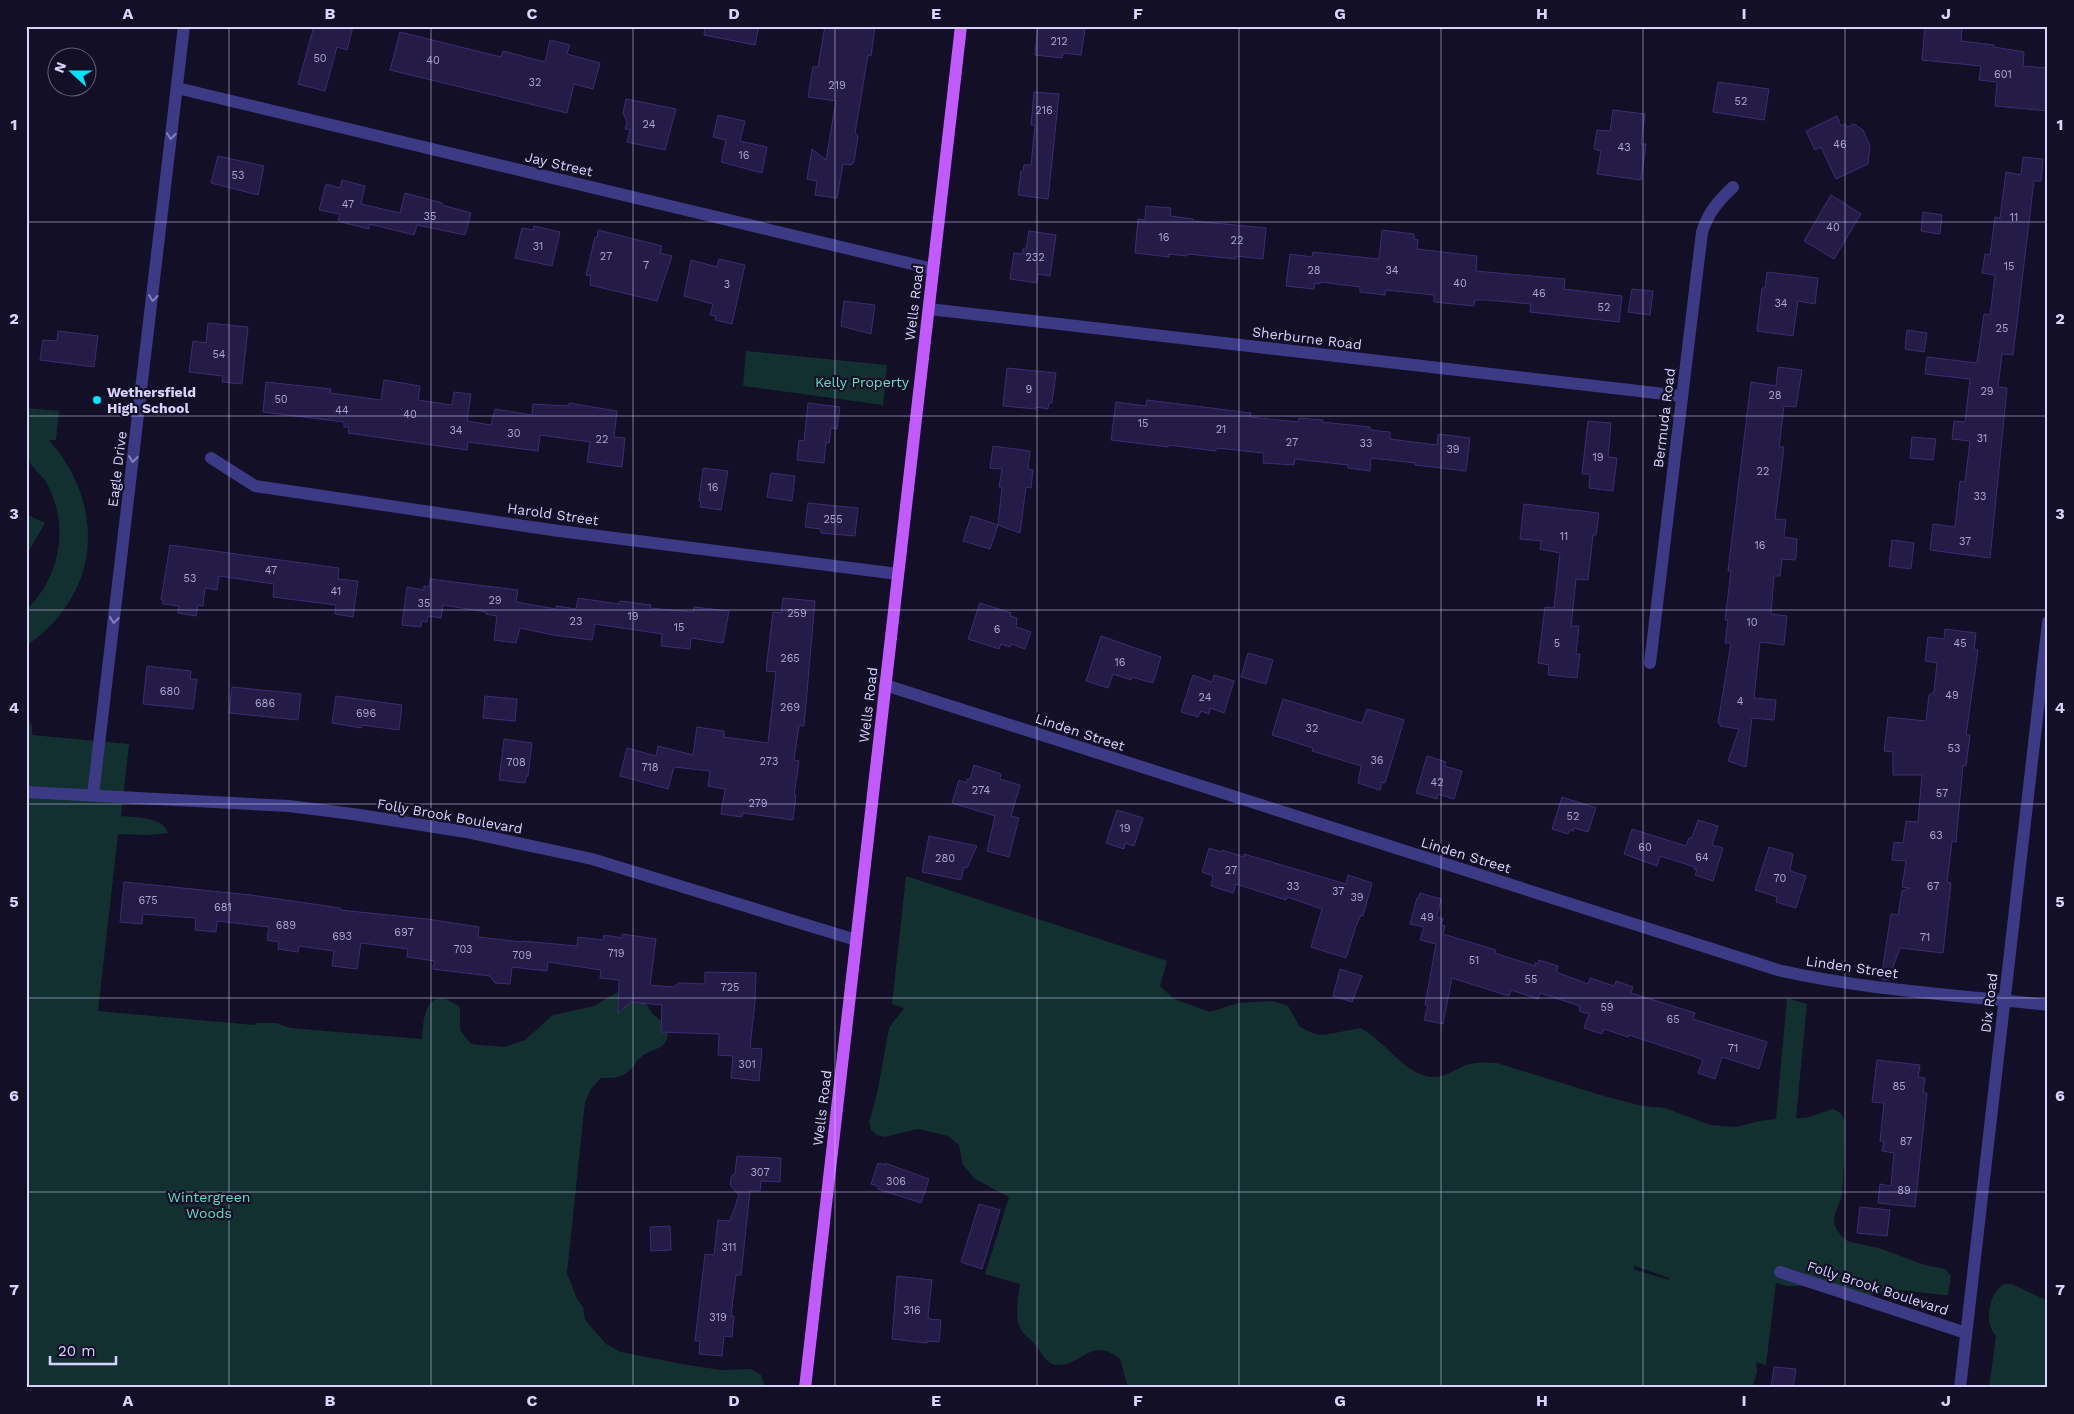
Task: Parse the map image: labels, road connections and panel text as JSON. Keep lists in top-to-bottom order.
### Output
{
  "streets": {
    "main road": ["Wells Road"],
    "street": [
      "Jay Street",
      "Sherburne Road",
      "Bermuda Road",
      "Eagle Drive",
      "Harold Street",
      "Linden Street",
      "Folly Brook Boulevard",
      "Dix Road"
    ]
  },
  "crossings": [
    ["Jay Street", "Wells Road"],
    ["Jay Street", "Eagle Drive"],
    ["Wells Road", "Sherburne Road"],
    ["Wells Road", "Harold Street"],
    ["Wells Road", "Linden Street"],
    ["Wells Road", "Folly Brook Boulevard"],
    ["Sherburne Road", "Bermuda Road"],
    ["Eagle Drive", "Folly Brook Boulevard"],
    ["Linden Street", "Dix Road"],
    ["Folly Brook Boulevard", "Dix Road"]
  ],
  "one_way": ["Eagle Drive"],
  "parks": ["Kelly Property", "Wintergreen Woods"],
  "places": ["Wethersfield High School"],
  "house_numbers": [
    "212",
    "50",
    "40",
    "601",
    "32",
    "219",
    "52",
    "216",
    "24",
    "46",
    "43",
    "16",
    "53",
    "47",
    "35",
    "11",
    "40",
    "16",
    "22",
    "31",
    "27",
    "232",
    "7",
    "15",
    "28",
    "34",
    "40",
    "3",
    "46",
    "34",
    "52",
    "25",
    "54",
    "9",
    "29",
    "28",
    "50",
    "44",
    "40",
    "15",
    "21",
    "34",
    "30",
    "31",
    "22",
    "27",
    "33",
    "39",
    "19",
    "22",
    "16",
    "33",
    "255",
    "11",
    "37",
    "16",
    "47",
    "53",
    "41",
    "29",
    "35",
    "259",
    "19",
    "23",
    "10",
    "15",
    "6",
    "5",
    "45",
    "265",
    "16",
    "680",
    "49",
    "24",
    "4",
    "686",
    "269",
    "696",
    "32",
    "53",
    "36",
    "273",
    "708",
    "718",
    "42",
    "274",
    "57",
    "279",
    "52",
    "19",
    "63",
    "60",
    "64",
    "280",
    "27",
    "70",
    "33",
    "67",
    "37",
    "39",
    "675",
    "681",
    "49",
    "689",
    "697",
    "693",
    "71",
    "703",
    "719",
    "709",
    "51",
    "55",
    "725",
    "59",
    "65",
    "71",
    "301",
    "85",
    "87",
    "307",
    "306",
    "89",
    "311",
    "316",
    "319"
  ],
  "scale_bar": "20 m",
  "north": "left",
  "grid": {
    "columns": [
      "A",
      "B",
      "C",
      "D",
      "E",
      "F",
      "G",
      "H",
      "I",
      "J"
    ],
    "rows": [
      "1",
      "2",
      "3",
      "4",
      "5",
      "6",
      "7"
    ]
  }
}
